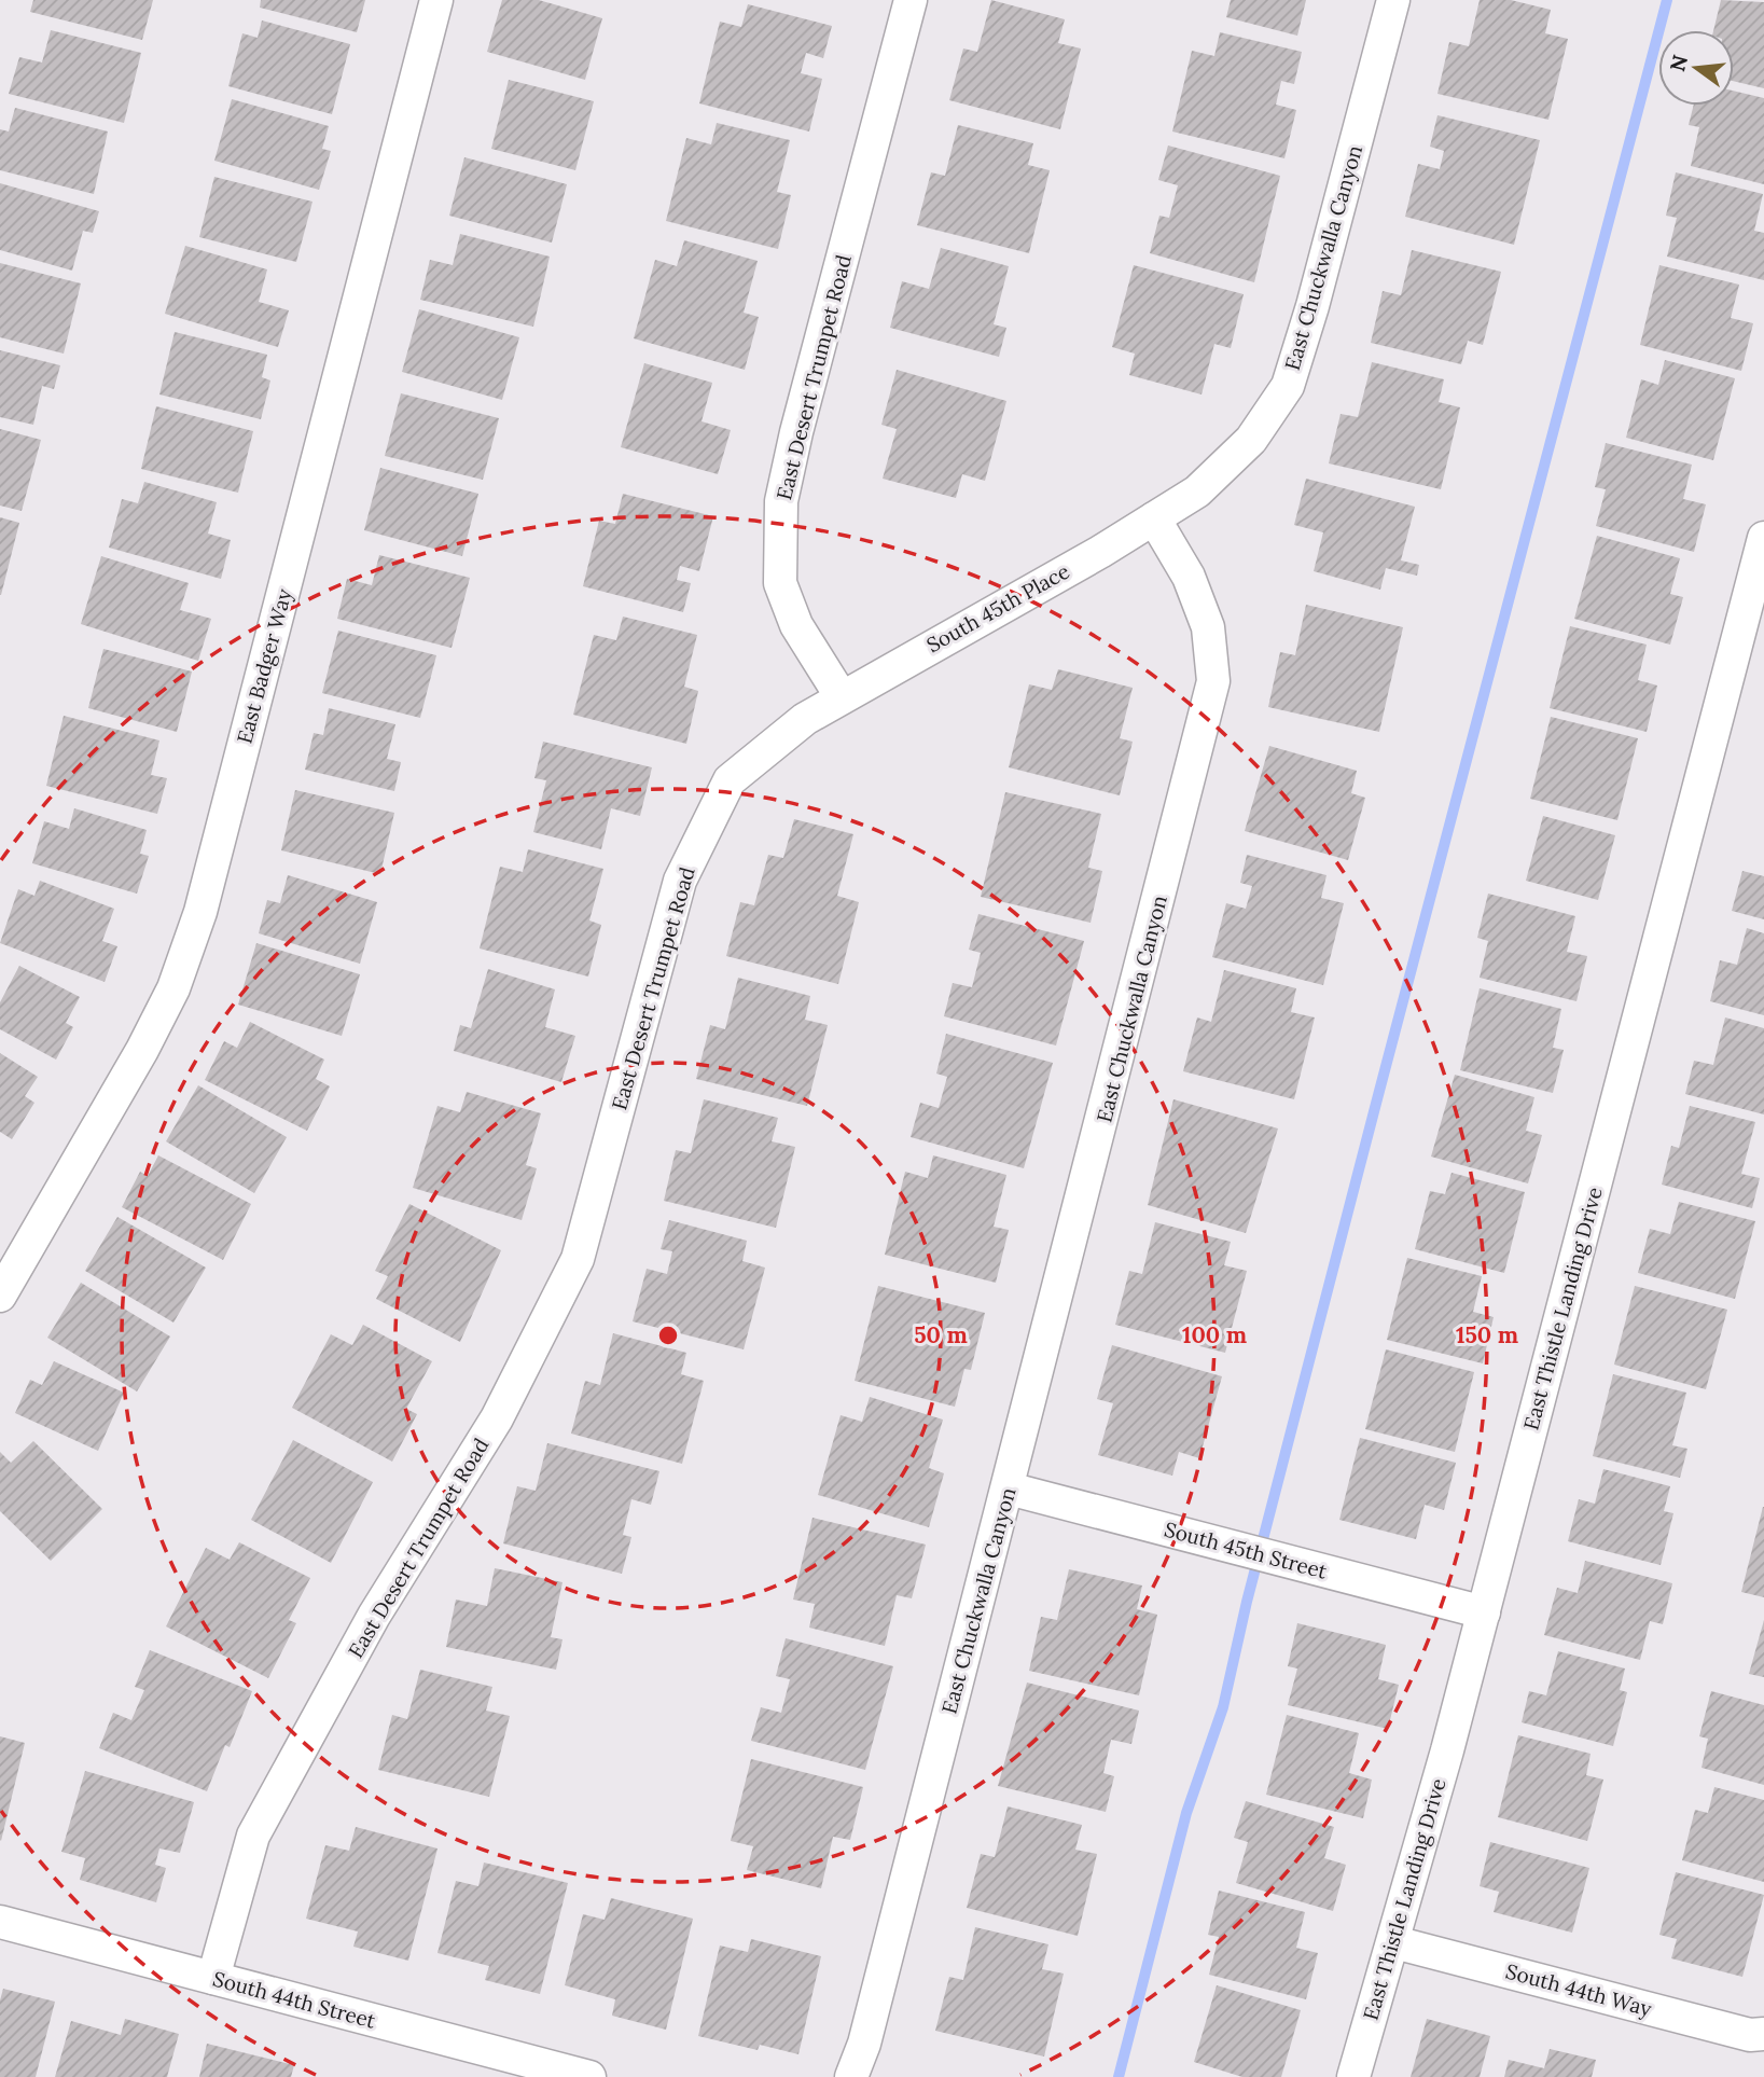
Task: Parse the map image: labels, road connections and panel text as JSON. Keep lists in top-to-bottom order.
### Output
{
  "streets": {
    "street": [
      "East Chuckwalla Canyon",
      "East Desert Trumpet Road",
      "South 45th Place",
      "East Badger Way",
      "East Thistle Landing Drive",
      "South 45th Street",
      "South 44th Way",
      "South 44th Street"
    ]
  },
  "crossings": [
    ["East Chuckwalla Canyon", "South 45th Place"],
    ["East Chuckwalla Canyon", "South 45th Street"],
    ["East Desert Trumpet Road", "South 45th Place"],
    ["East Desert Trumpet Road", "South 44th Street"],
    ["East Thistle Landing Drive", "South 45th Street"],
    ["East Thistle Landing Drive", "South 44th Way"]
  ],
  "north": "left",
  "rings": ["50 m", "100 m", "150 m"]
}
